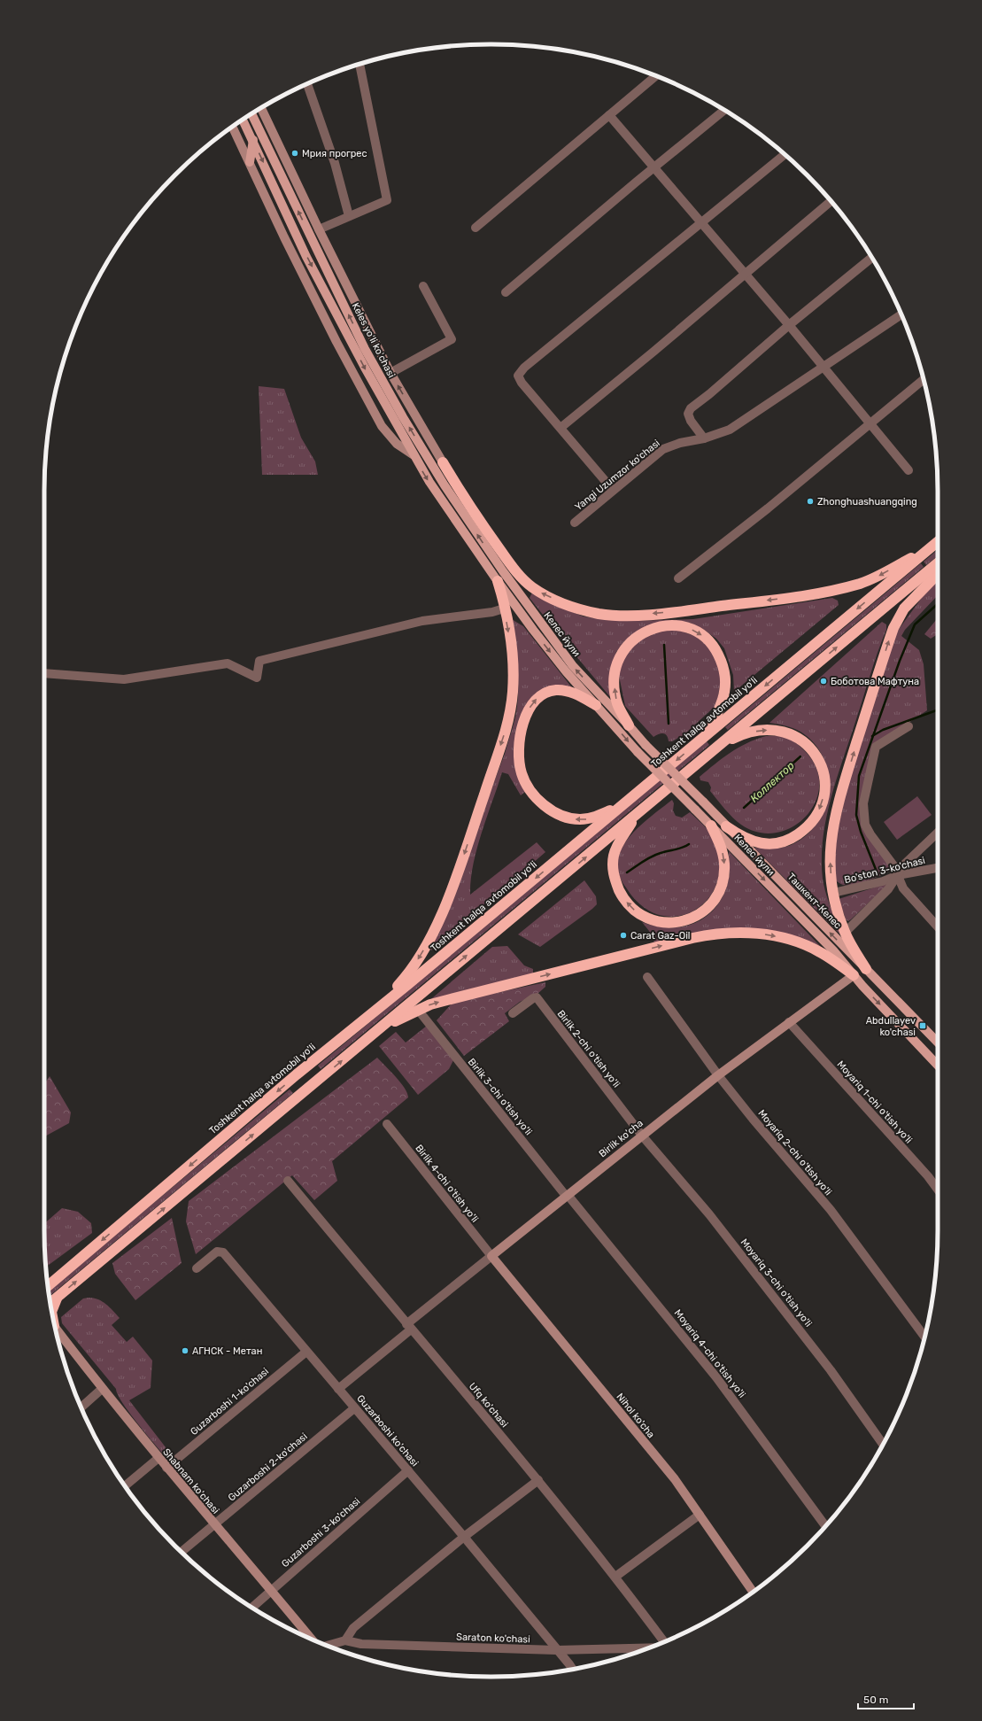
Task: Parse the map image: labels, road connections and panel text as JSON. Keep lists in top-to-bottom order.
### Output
{
  "streets": {
    "highway": ["Toshkent halqa avtomobil yo'li"],
    "main road": ["Keles yoʻli koʻchasi", "Келес йули", "Ташкент-Келес"],
    "street": [
      "Yangi Uzumzor ko'chasi",
      "Bo'ston 3-ko'chasi",
      "Birlik 2-chi o'tish yo'li",
      "Birlik 3-chi o'tish yo'li",
      "Moyariq 1-chi o'tish yo'li",
      "Birlik ko'cha",
      "Moyariq 2-chi o'tish yo'li",
      "Birlik 4-chi o'tish yo'li",
      "Moyariq 3-chi o'tish yo'li",
      "Moyariq 4-chi o'tish yo'li",
      "Guzarboshi 1-ko'chasi",
      "Ufq ko'chasi",
      "Nihol ko'cha",
      "Guzarboshi ko'chasi",
      "Guzarboshi 2-ko'chasi",
      "Shabnam ko'chasi",
      "Guzarboshi 3-ko'chasi",
      "Saraton ko'chasi"
    ]
  },
  "crossings": [
    ["Keles yoʻli koʻchasi", "Келес йули"],
    ["Келес йули", "Ташкент-Келес"],
    ["Келес йули", "Birlik ko'cha"],
    ["Birlik 2-chi o'tish yo'li", "Birlik ko'cha"],
    ["Birlik 2-chi o'tish yo'li", "Moyariq 3-chi o'tish yo'li"],
    ["Birlik 3-chi o'tish yo'li", "Birlik ko'cha"],
    ["Birlik 3-chi o'tish yo'li", "Moyariq 4-chi o'tish yo'li"],
    ["Moyariq 1-chi o'tish yo'li", "Birlik ko'cha"],
    ["Birlik ko'cha", "Moyariq 2-chi o'tish yo'li"],
    ["Birlik ko'cha", "Birlik 4-chi o'tish yo'li"],
    ["Birlik ko'cha", "Moyariq 3-chi o'tish yo'li"],
    ["Birlik ko'cha", "Moyariq 4-chi o'tish yo'li"],
    ["Birlik ko'cha", "Ufq ko'chasi"],
    ["Birlik ko'cha", "Nihol ko'cha"],
    ["Birlik ko'cha", "Guzarboshi ko'chasi"],
    ["Birlik 4-chi o'tish yo'li", "Nihol ko'cha"],
    ["Guzarboshi 1-ko'chasi", "Guzarboshi ko'chasi"],
    ["Guzarboshi 1-ko'chasi", "Shabnam ko'chasi"],
    ["Guzarboshi ko'chasi", "Guzarboshi 2-ko'chasi"],
    ["Guzarboshi ko'chasi", "Guzarboshi 3-ko'chasi"],
    ["Guzarboshi ko'chasi", "Saraton ko'chasi"],
    ["Guzarboshi 2-ko'chasi", "Shabnam ko'chasi"],
    ["Shabnam ko'chasi", "Guzarboshi 3-ko'chasi"]
  ],
  "one_way": ["Ташкент-Келес"],
  "water": ["Коллектор"],
  "places": {
    "other": [
      "Мрия прогрес",
      "Zhonghuashuangqing",
      "Боботова Мафтуна",
      "Carat Gaz-Oil",
      "АГНСК - Метан"
    ],
    "transit": ["Abdullayev ko'chasi"]
  },
  "scale_bar": "50 m"
}
